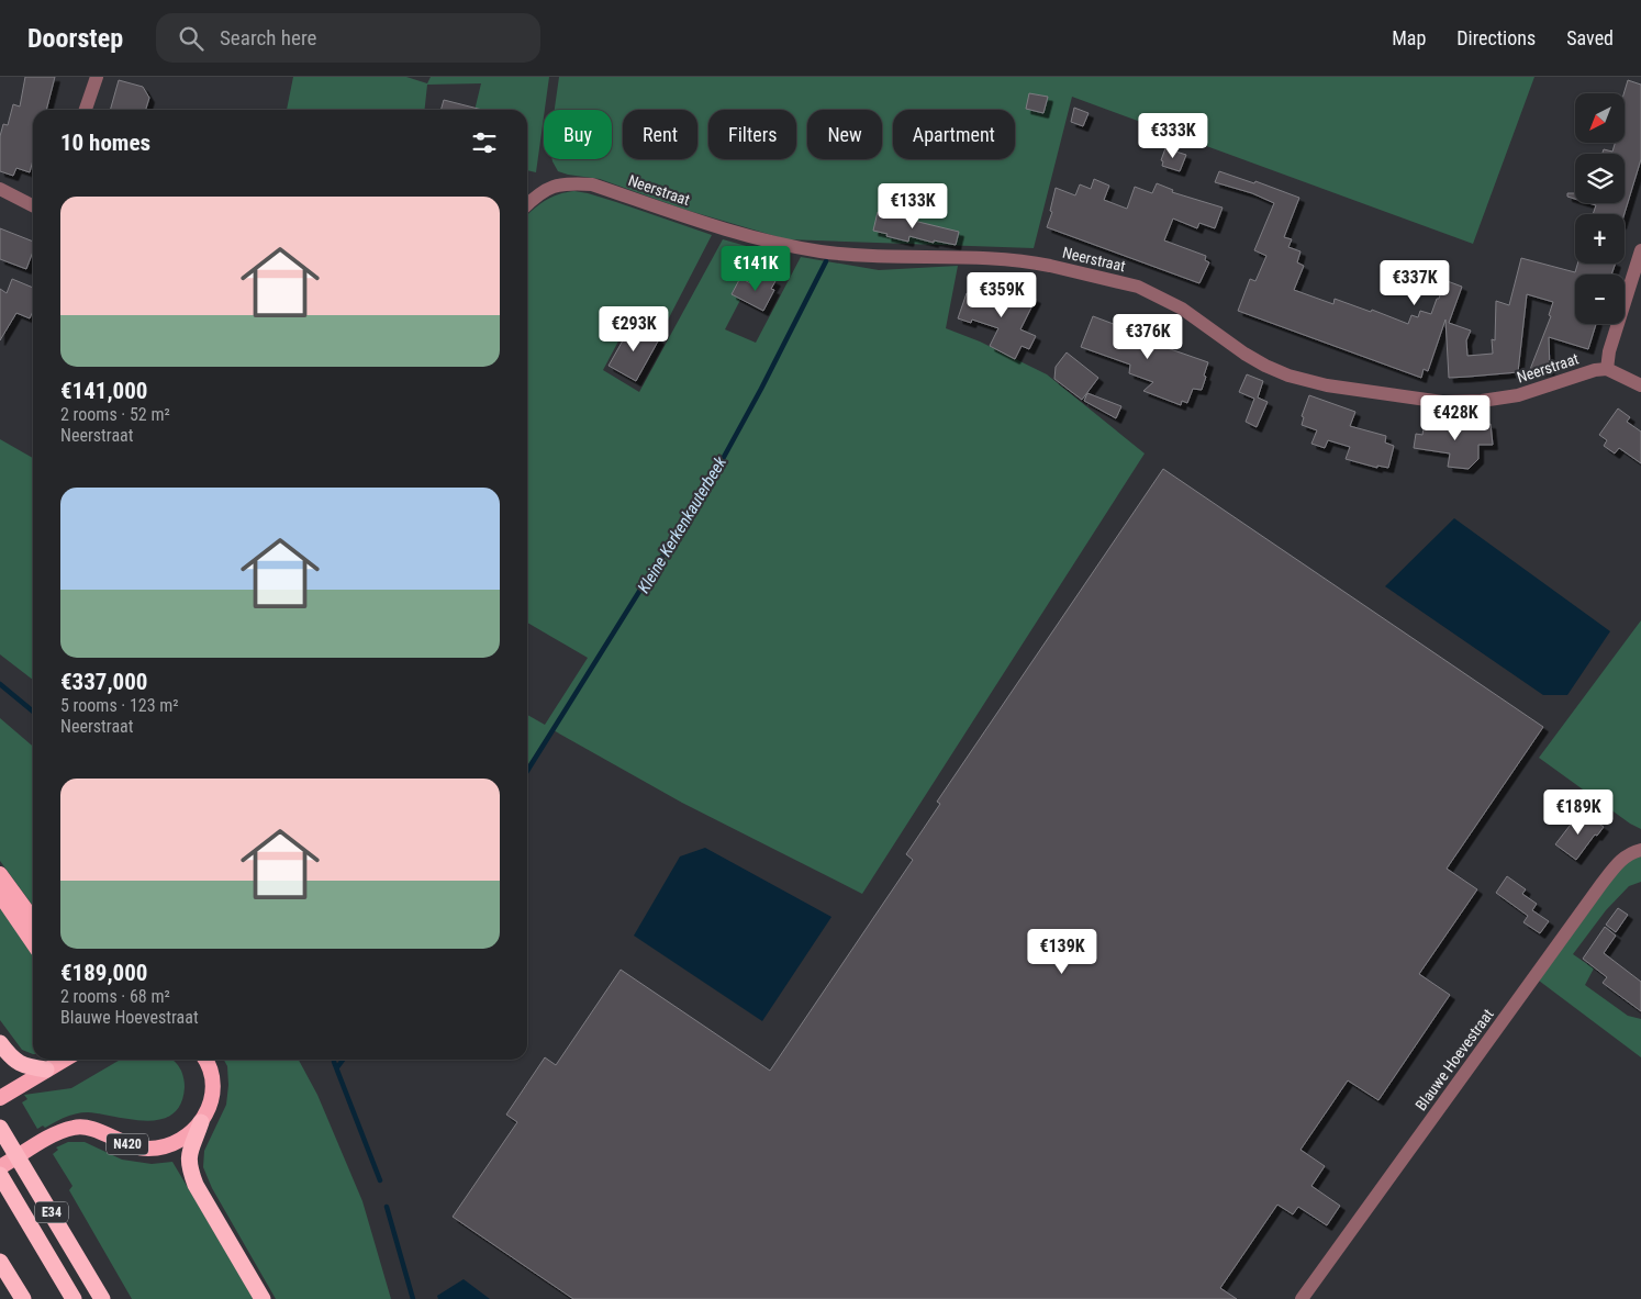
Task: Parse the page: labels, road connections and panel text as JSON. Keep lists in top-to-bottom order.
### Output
{
  "streets": {
    "highway": ["N420", "E34"],
    "street": ["Neerstraat", "Blauwe Hoevestraat"]
  },
  "water": ["Kleine Kerkenkauterbeek"],
  "north": "bottom left",
  "page": {
    "header": "Doorstep",
    "search": "Search here",
    "nav": ["Map", "Directions", "Saved"],
    "map_buttons": ["+", "−"],
    "chip": [
      "Buy",
      "Rent",
      "Filters",
      "New",
      "Apartment"
    ],
    "heading": "10 homes",
    "price": [
      "€333K",
      "€133K",
      "€141K",
      "€337K",
      "€359K",
      "€293K",
      "€376K",
      "€428K",
      "€189K",
      "€139K"
    ],
    "list": [
      {
        "name": "€141,000",
        "note": "2 rooms · 52 m² · Neerstraat"
      },
      {
        "name": "€337,000",
        "note": "5 rooms · 123 m² · Neerstraat"
      },
      {
        "name": "€189,000",
        "note": "2 rooms · 68 m² · Blauwe Hoevestraat"
      }
    ]
  }
}
